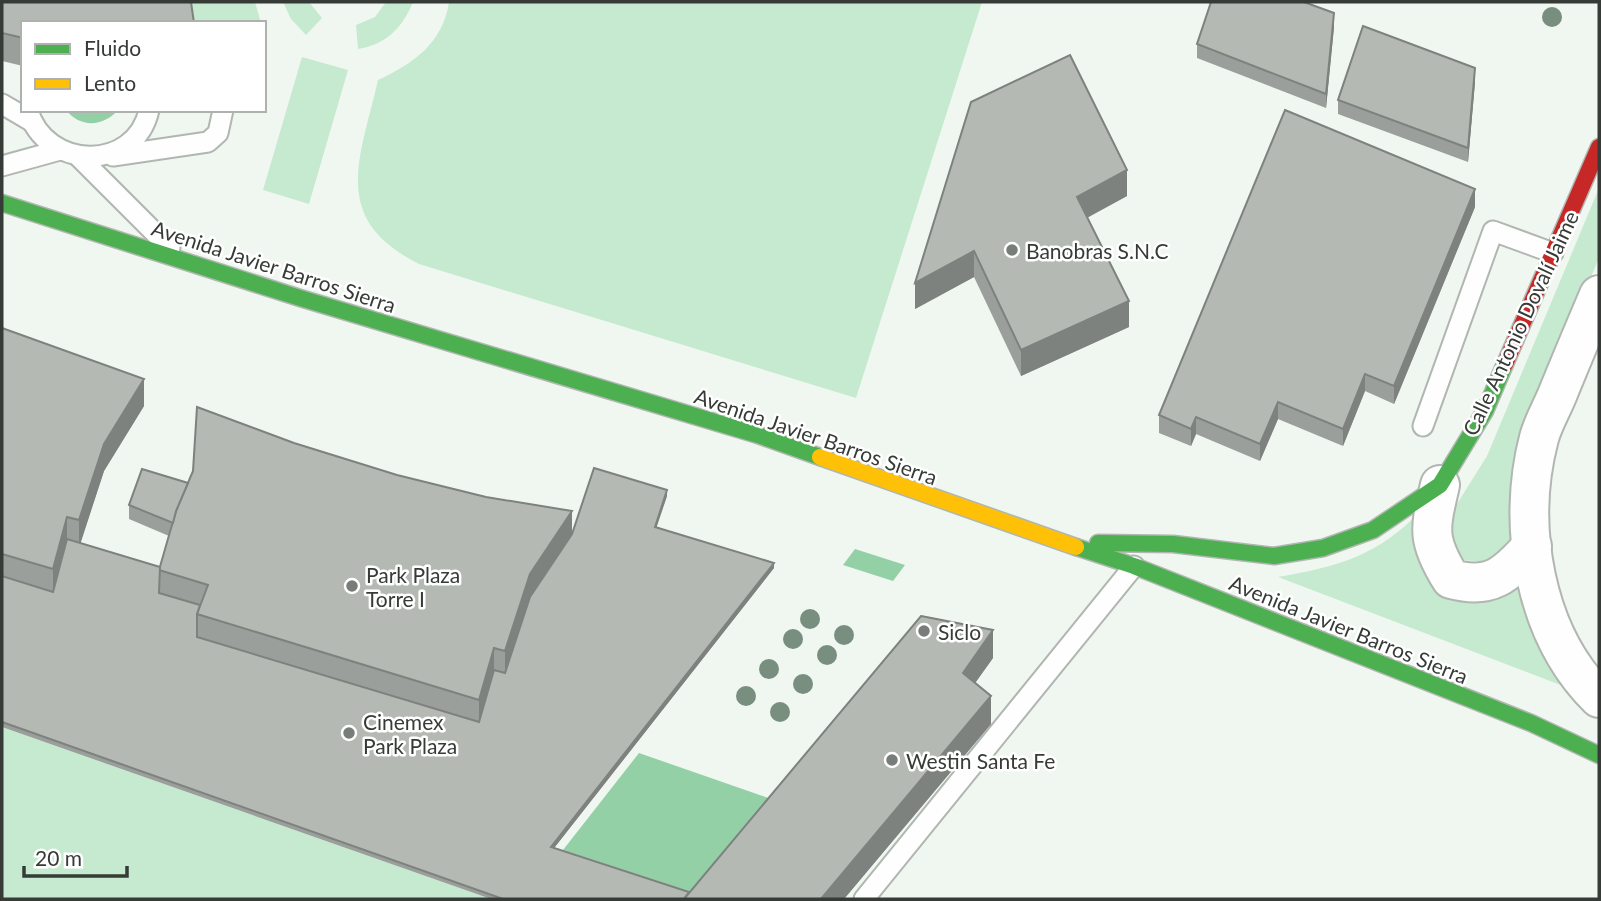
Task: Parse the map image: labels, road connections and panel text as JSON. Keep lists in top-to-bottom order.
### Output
{
  "streets": {
    "street": ["Avenida Javier Barros Sierra", "Calle Antonio Dovalí Jaime"]
  },
  "crossings": [
    ["Avenida Javier Barros Sierra", "Calle Antonio Dovalí Jaime"]
  ],
  "places": [
    "Banobras S.N.C",
    "Park Plaza Torre I",
    "Siclo",
    "Cinemex Park Plaza",
    "Westin Santa Fe"
  ],
  "legend": ["Fluido", "Lento"],
  "scale_bar": "20 m"
}
